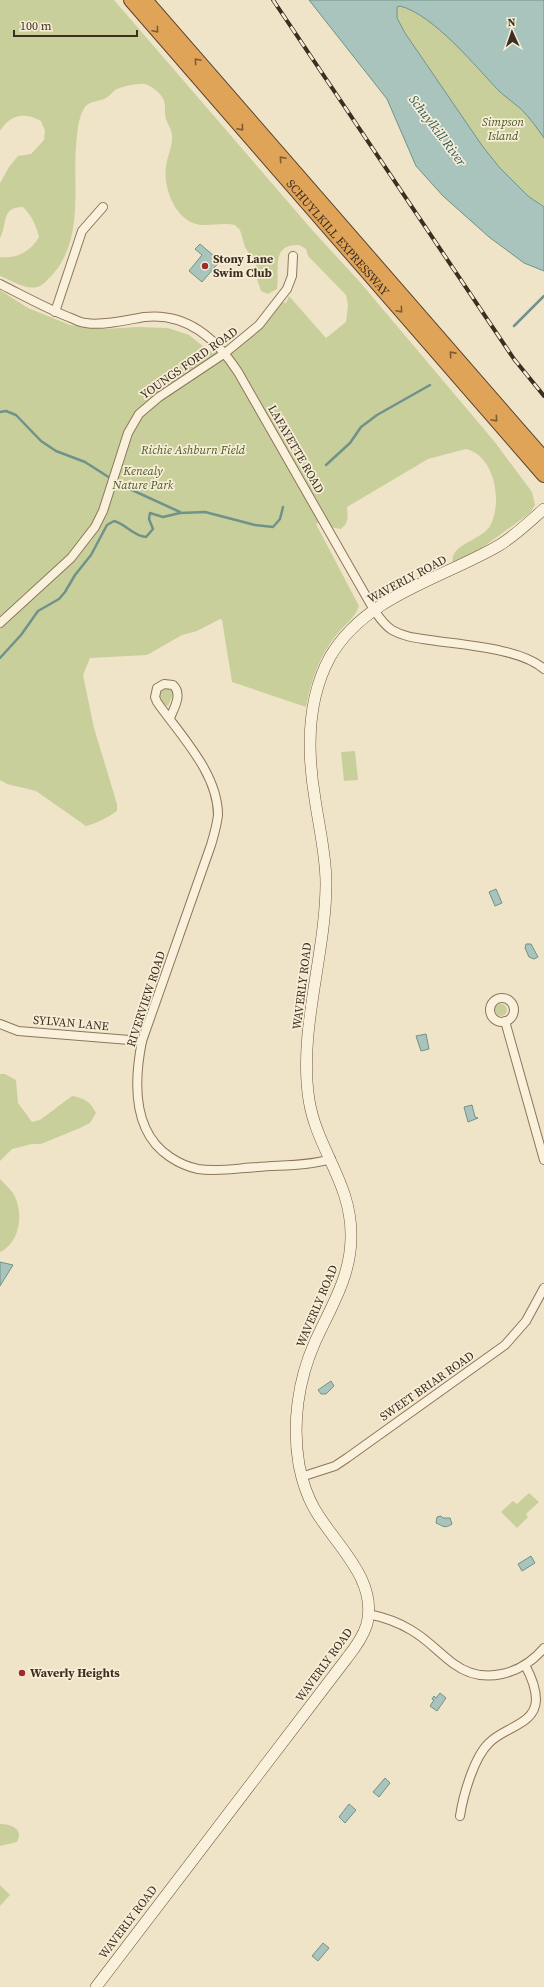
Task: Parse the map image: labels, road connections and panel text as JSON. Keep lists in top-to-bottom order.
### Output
{
  "streets": {
    "highway": ["SCHUYLKILL EXPRESSWAY"],
    "street": [
      "YOUNGS FORD ROAD",
      "LAFAYETTE ROAD",
      "WAVERLY ROAD",
      "RIVERVIEW ROAD",
      "SYLVAN LANE",
      "SWEET BRIAR ROAD"
    ]
  },
  "crossings": [
    ["YOUNGS FORD ROAD", "LAFAYETTE ROAD"],
    ["LAFAYETTE ROAD", "WAVERLY ROAD"],
    ["WAVERLY ROAD", "RIVERVIEW ROAD"],
    ["WAVERLY ROAD", "SWEET BRIAR ROAD"],
    ["RIVERVIEW ROAD", "SYLVAN LANE"]
  ],
  "water": ["Schuylkill River"],
  "parks": ["Simpson Island", "Richie Ashburn Field", "Kenealy Nature Park"],
  "places": ["Stony Lane Swim Club", "Waverly Heights"],
  "scale_bar": "100 m",
  "north": "top"
}
